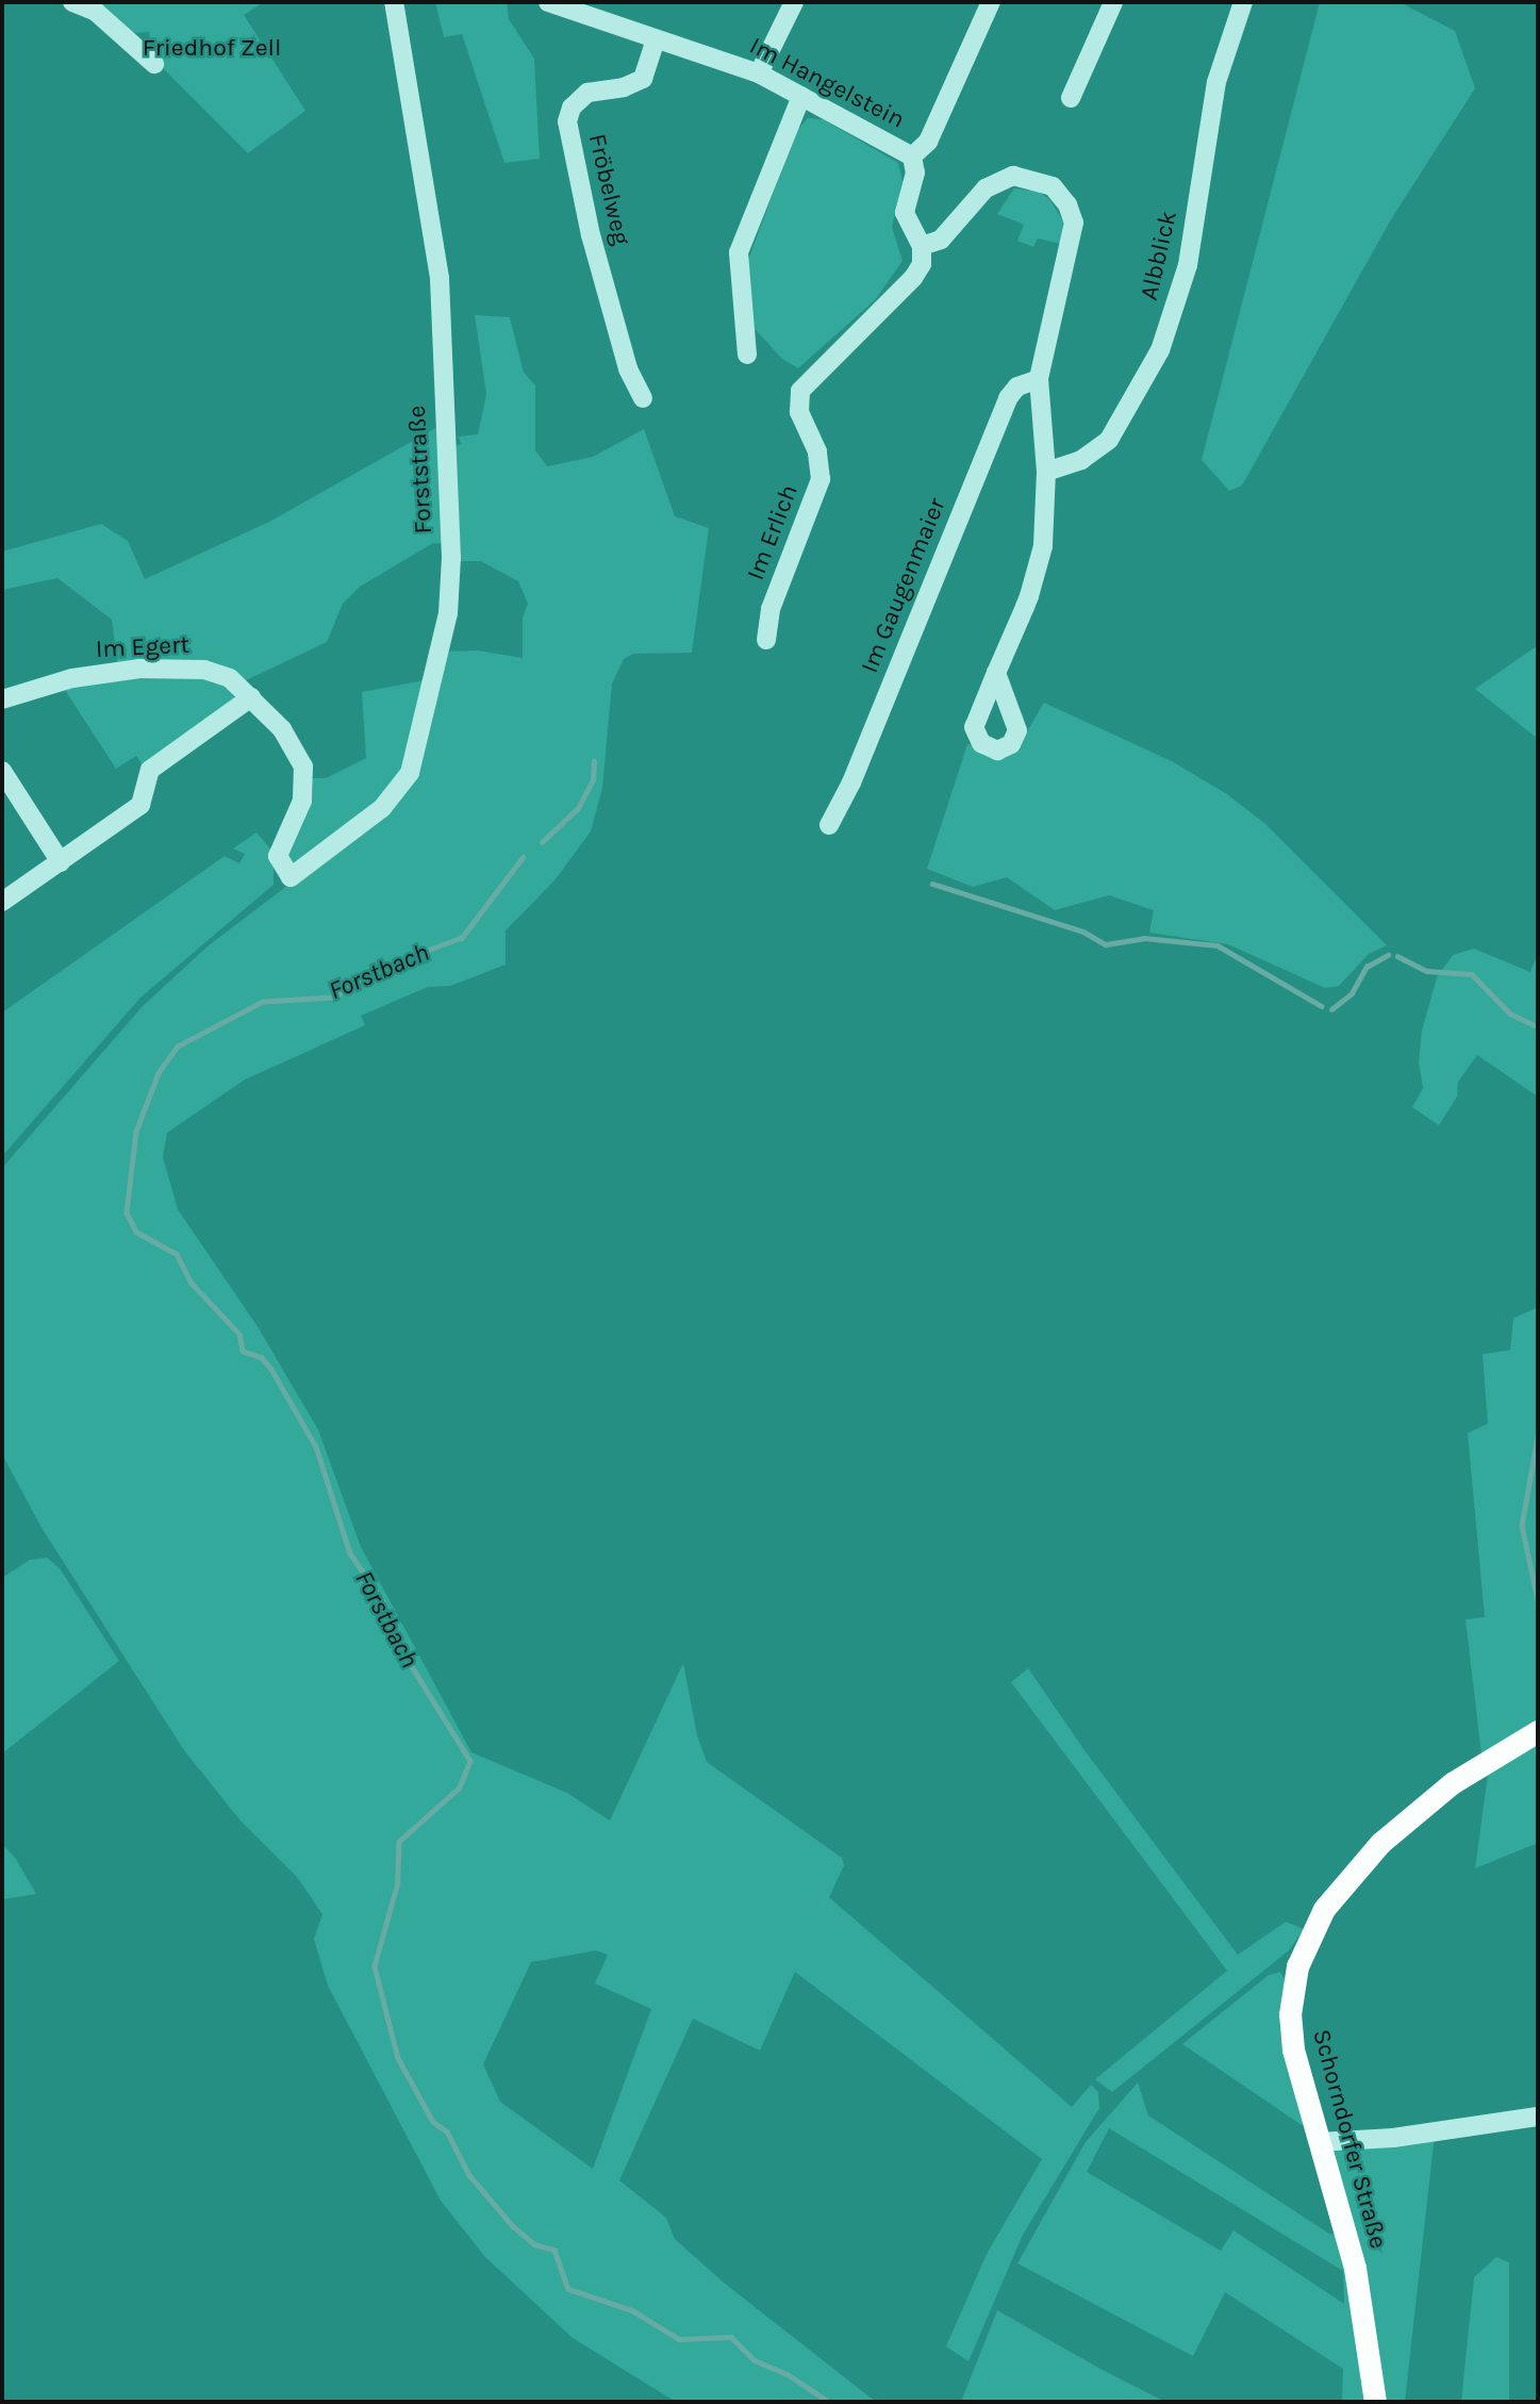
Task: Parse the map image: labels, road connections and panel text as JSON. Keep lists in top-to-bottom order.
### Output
{
  "streets": {
    "main road": ["Schorndorfer Straße"],
    "street": [
      "Im Hangelstein",
      "Fröbelweg",
      "Albblick",
      "Forststraße",
      "Im Erlich",
      "Im Gaugenmaier",
      "Im Egert"
    ]
  },
  "crossings": [
    ["Im Hangelstein", "Fröbelweg"],
    ["Forststraße", "Im Egert"]
  ],
  "water": ["Forstbach"],
  "parks": ["Friedhof Zell"]
}
